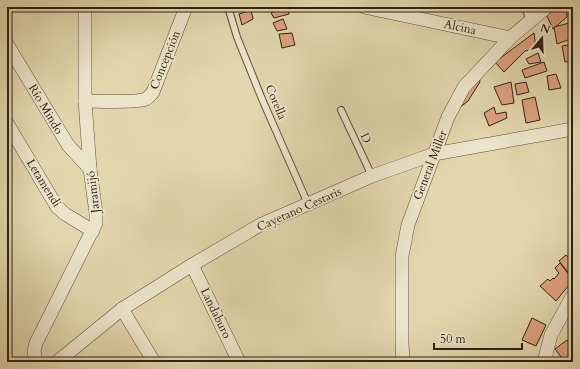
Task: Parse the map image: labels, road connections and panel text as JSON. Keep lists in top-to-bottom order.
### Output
{
  "streets": {
    "street": [
      "Alcina",
      "Concepción",
      "Río Mindo",
      "General Miller",
      "Letamendi",
      "Jaramijó",
      "Cayetano Cestaris",
      "Landaburo"
    ],
    "lane": ["Corella", "D"]
  },
  "crossings": [
    ["Alcina", "General Miller"],
    ["Concepción", "Jaramijó"],
    ["Corella", "Cayetano Cestaris"],
    ["Río Mindo", "Jaramijó"],
    ["D", "Cayetano Cestaris"],
    ["General Miller", "Cayetano Cestaris"],
    ["Letamendi", "Jaramijó"],
    ["Cayetano Cestaris", "Landaburo"]
  ],
  "scale_bar": "50 m",
  "north": "top"
}
